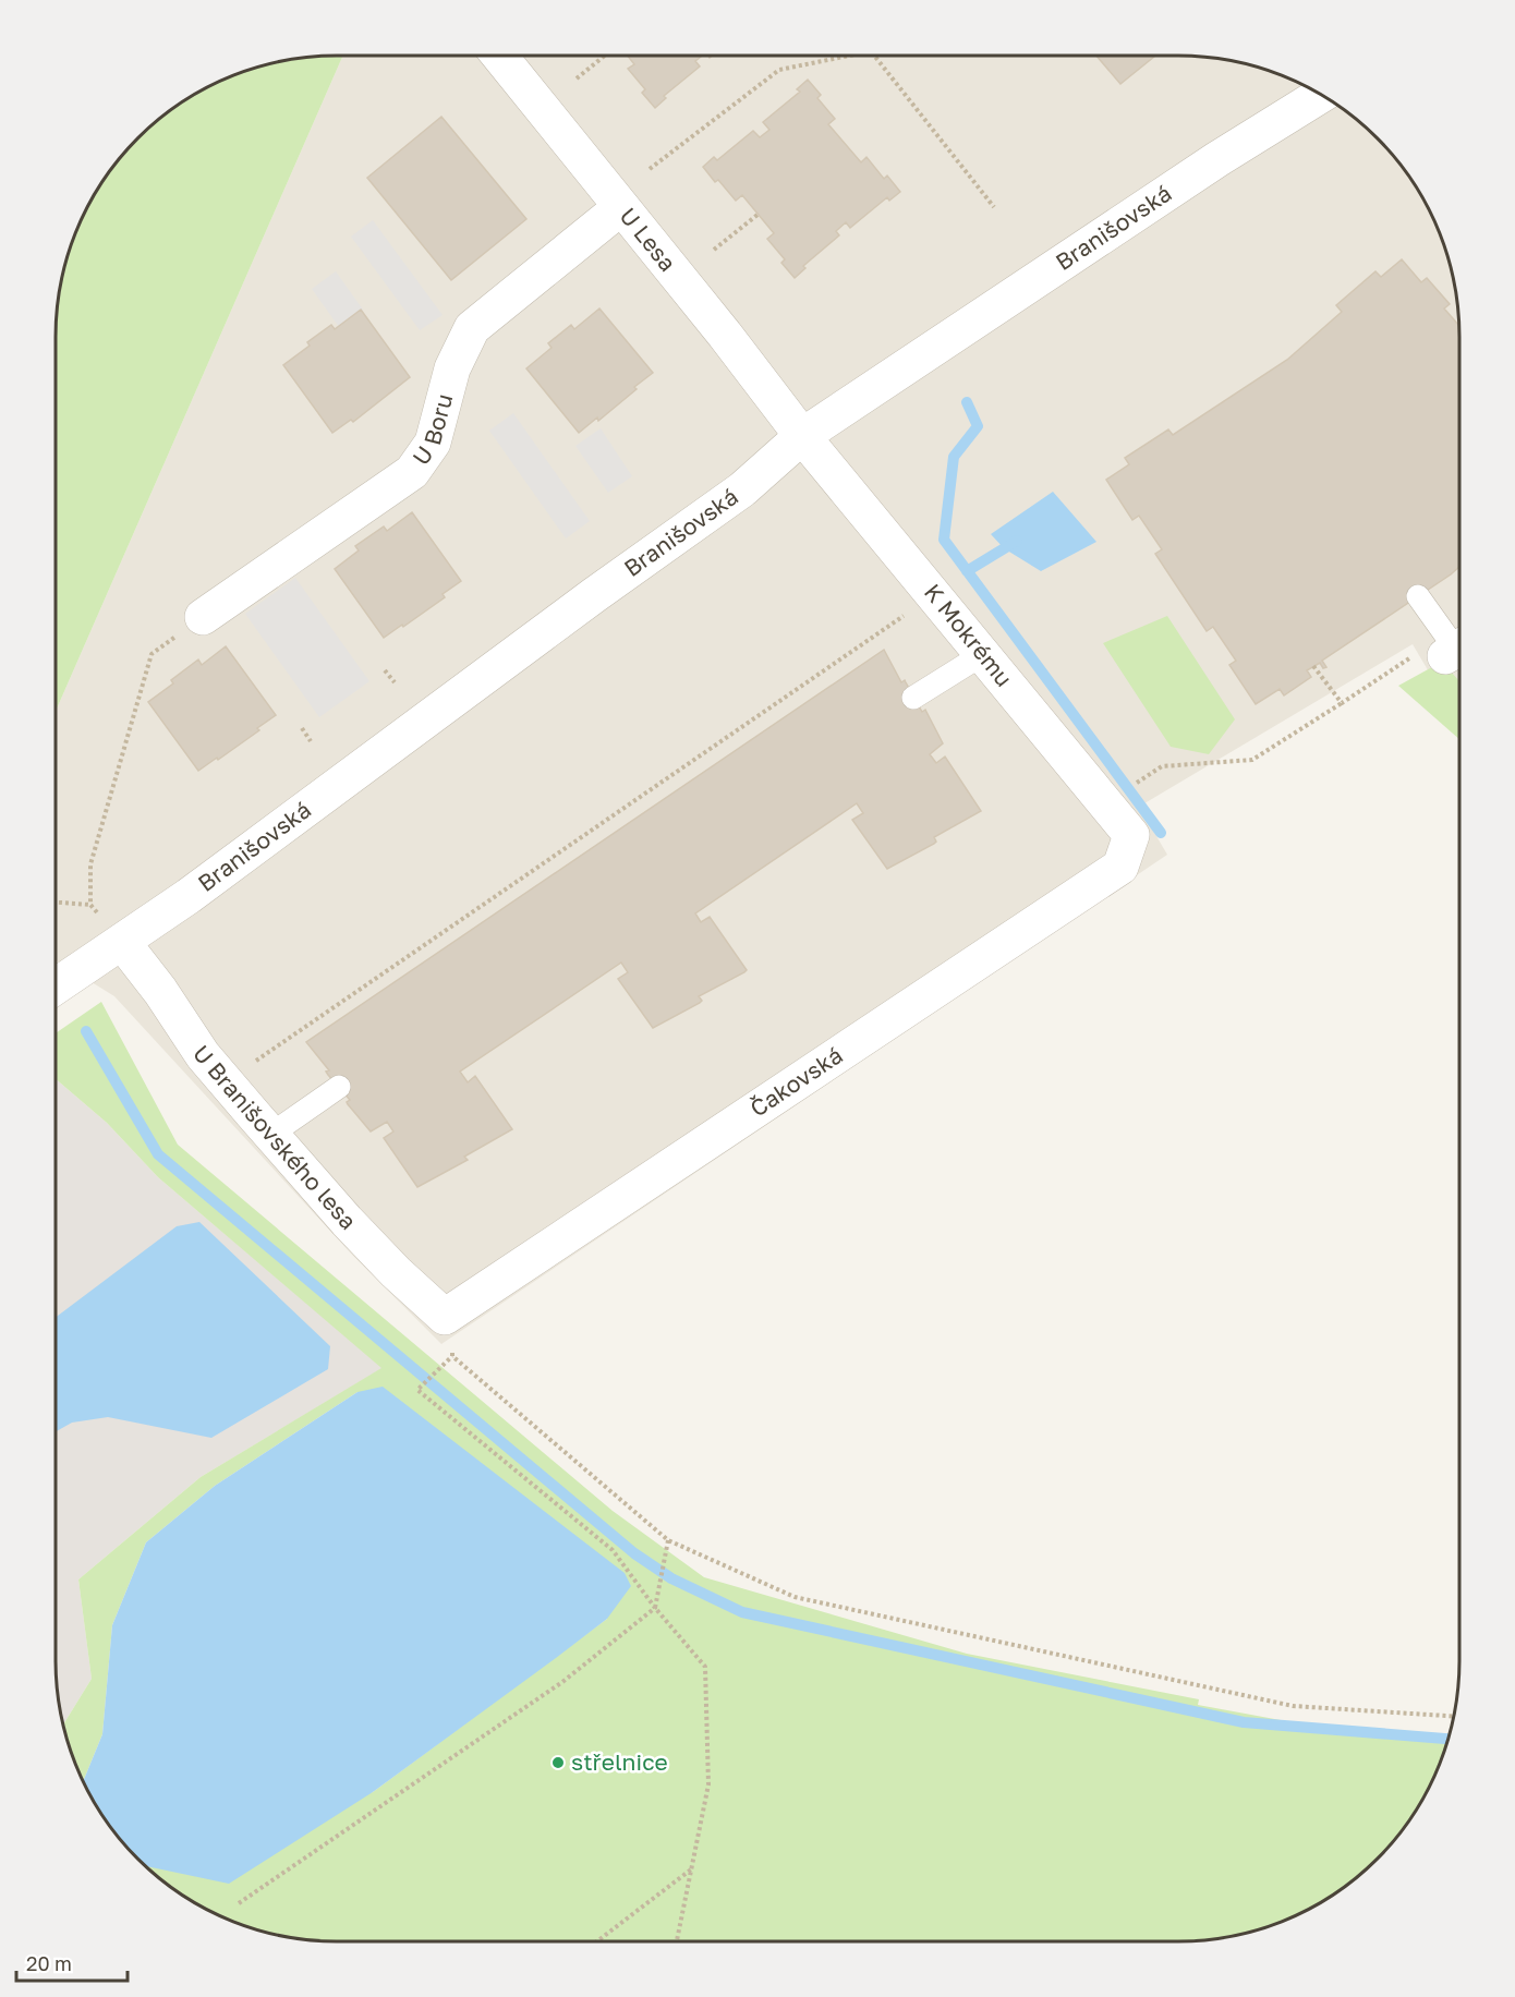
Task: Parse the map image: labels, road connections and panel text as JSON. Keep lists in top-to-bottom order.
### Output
{
  "streets": {
    "street": [
      "Branišovská",
      "U Lesa",
      "U Boru",
      "K Mokrému",
      "Čakovská",
      "U Branišovského lesa"
    ]
  },
  "crossings": [
    ["Branišovská", "U Lesa"],
    ["Branišovská", "K Mokrému"],
    ["Branišovská", "U Branišovského lesa"],
    ["U Lesa", "U Boru"],
    ["U Lesa", "K Mokrému"],
    ["K Mokrému", "Čakovská"],
    ["Čakovská", "U Branišovského lesa"]
  ],
  "places": ["střelnice"],
  "scale_bar": "20 m"
}
